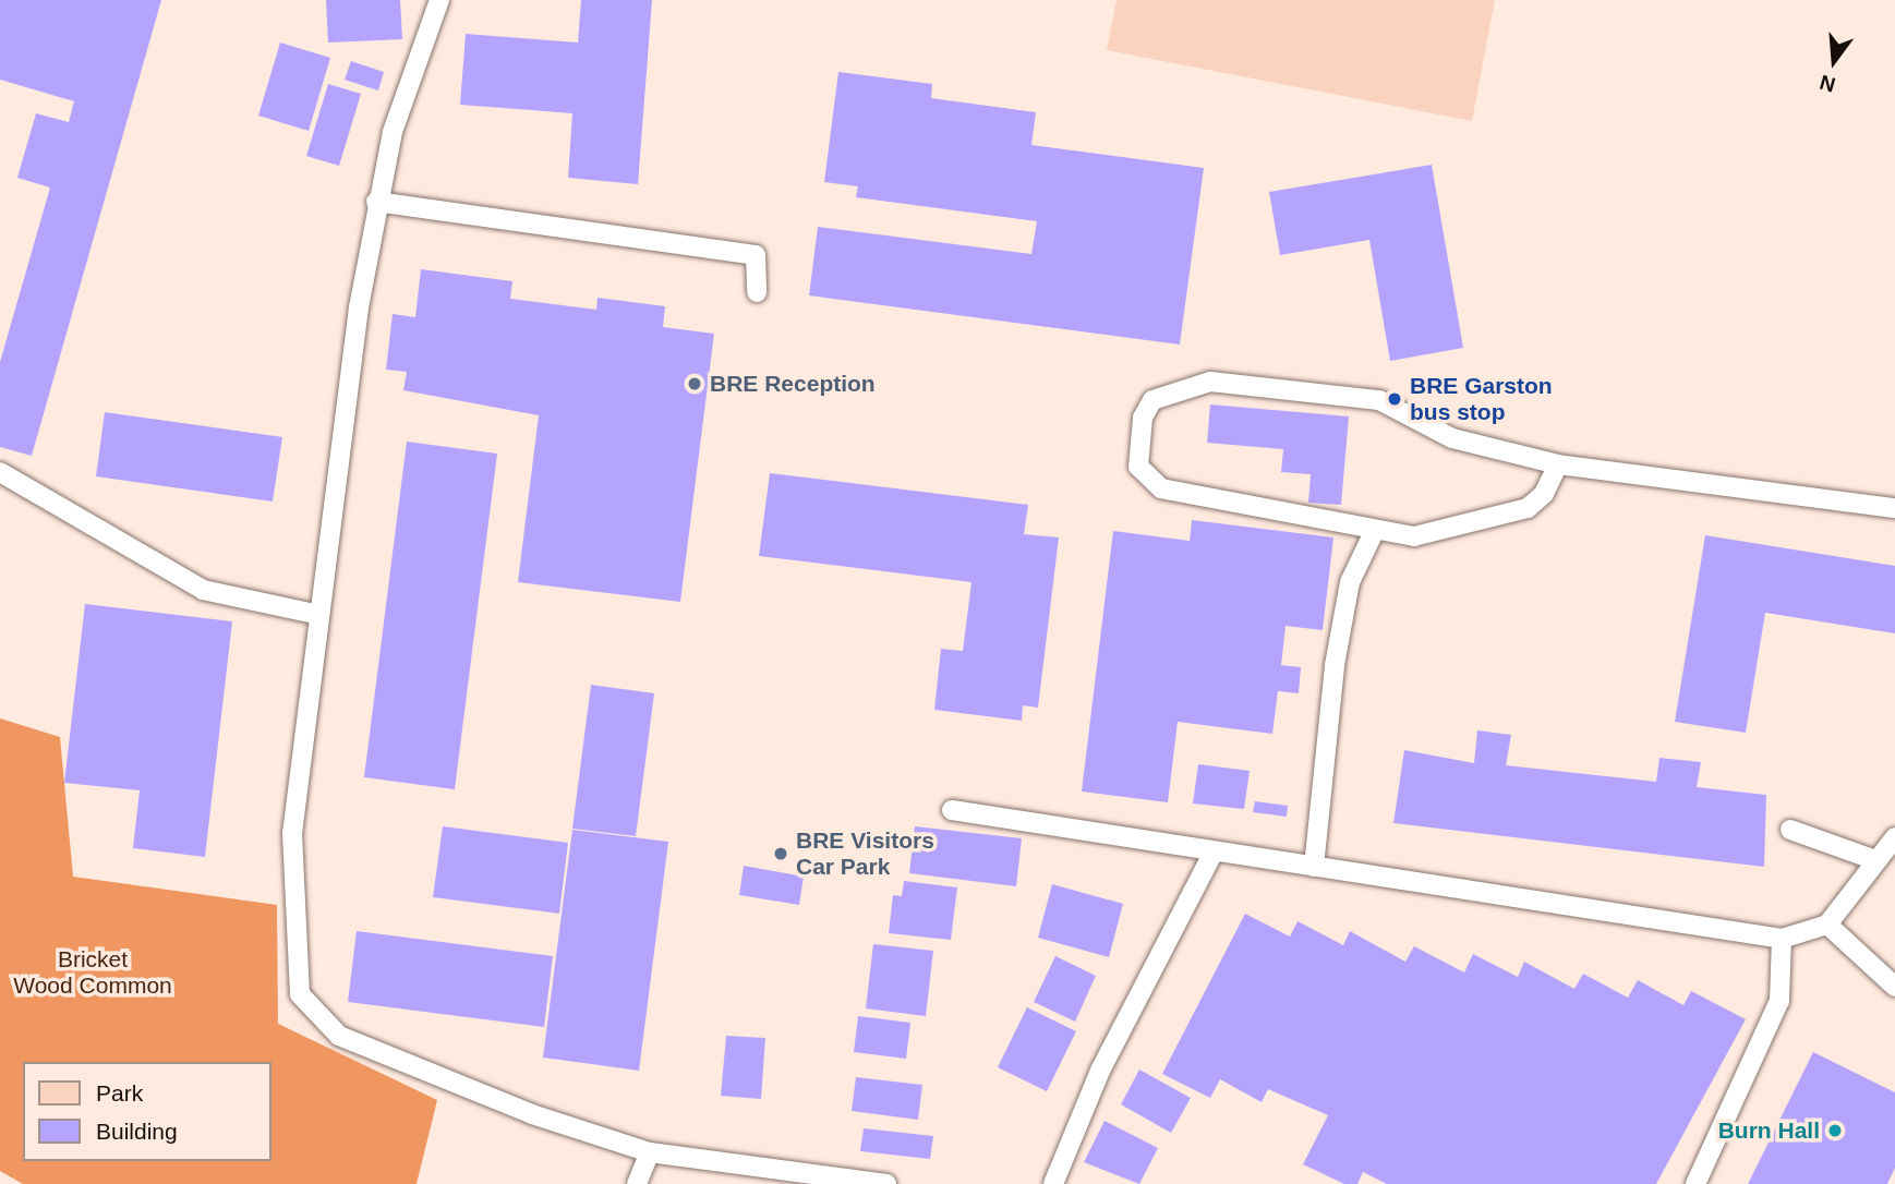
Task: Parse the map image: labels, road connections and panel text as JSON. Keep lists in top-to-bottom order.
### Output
{
  "parks": ["Bricket Wood Common"],
  "places": [
    "BRE Reception",
    "BRE Garston bus stop",
    "BRE Visitors Car Park",
    "Burn Hall"
  ],
  "legend": ["Park", "Building"],
  "north": "bottom"
}
